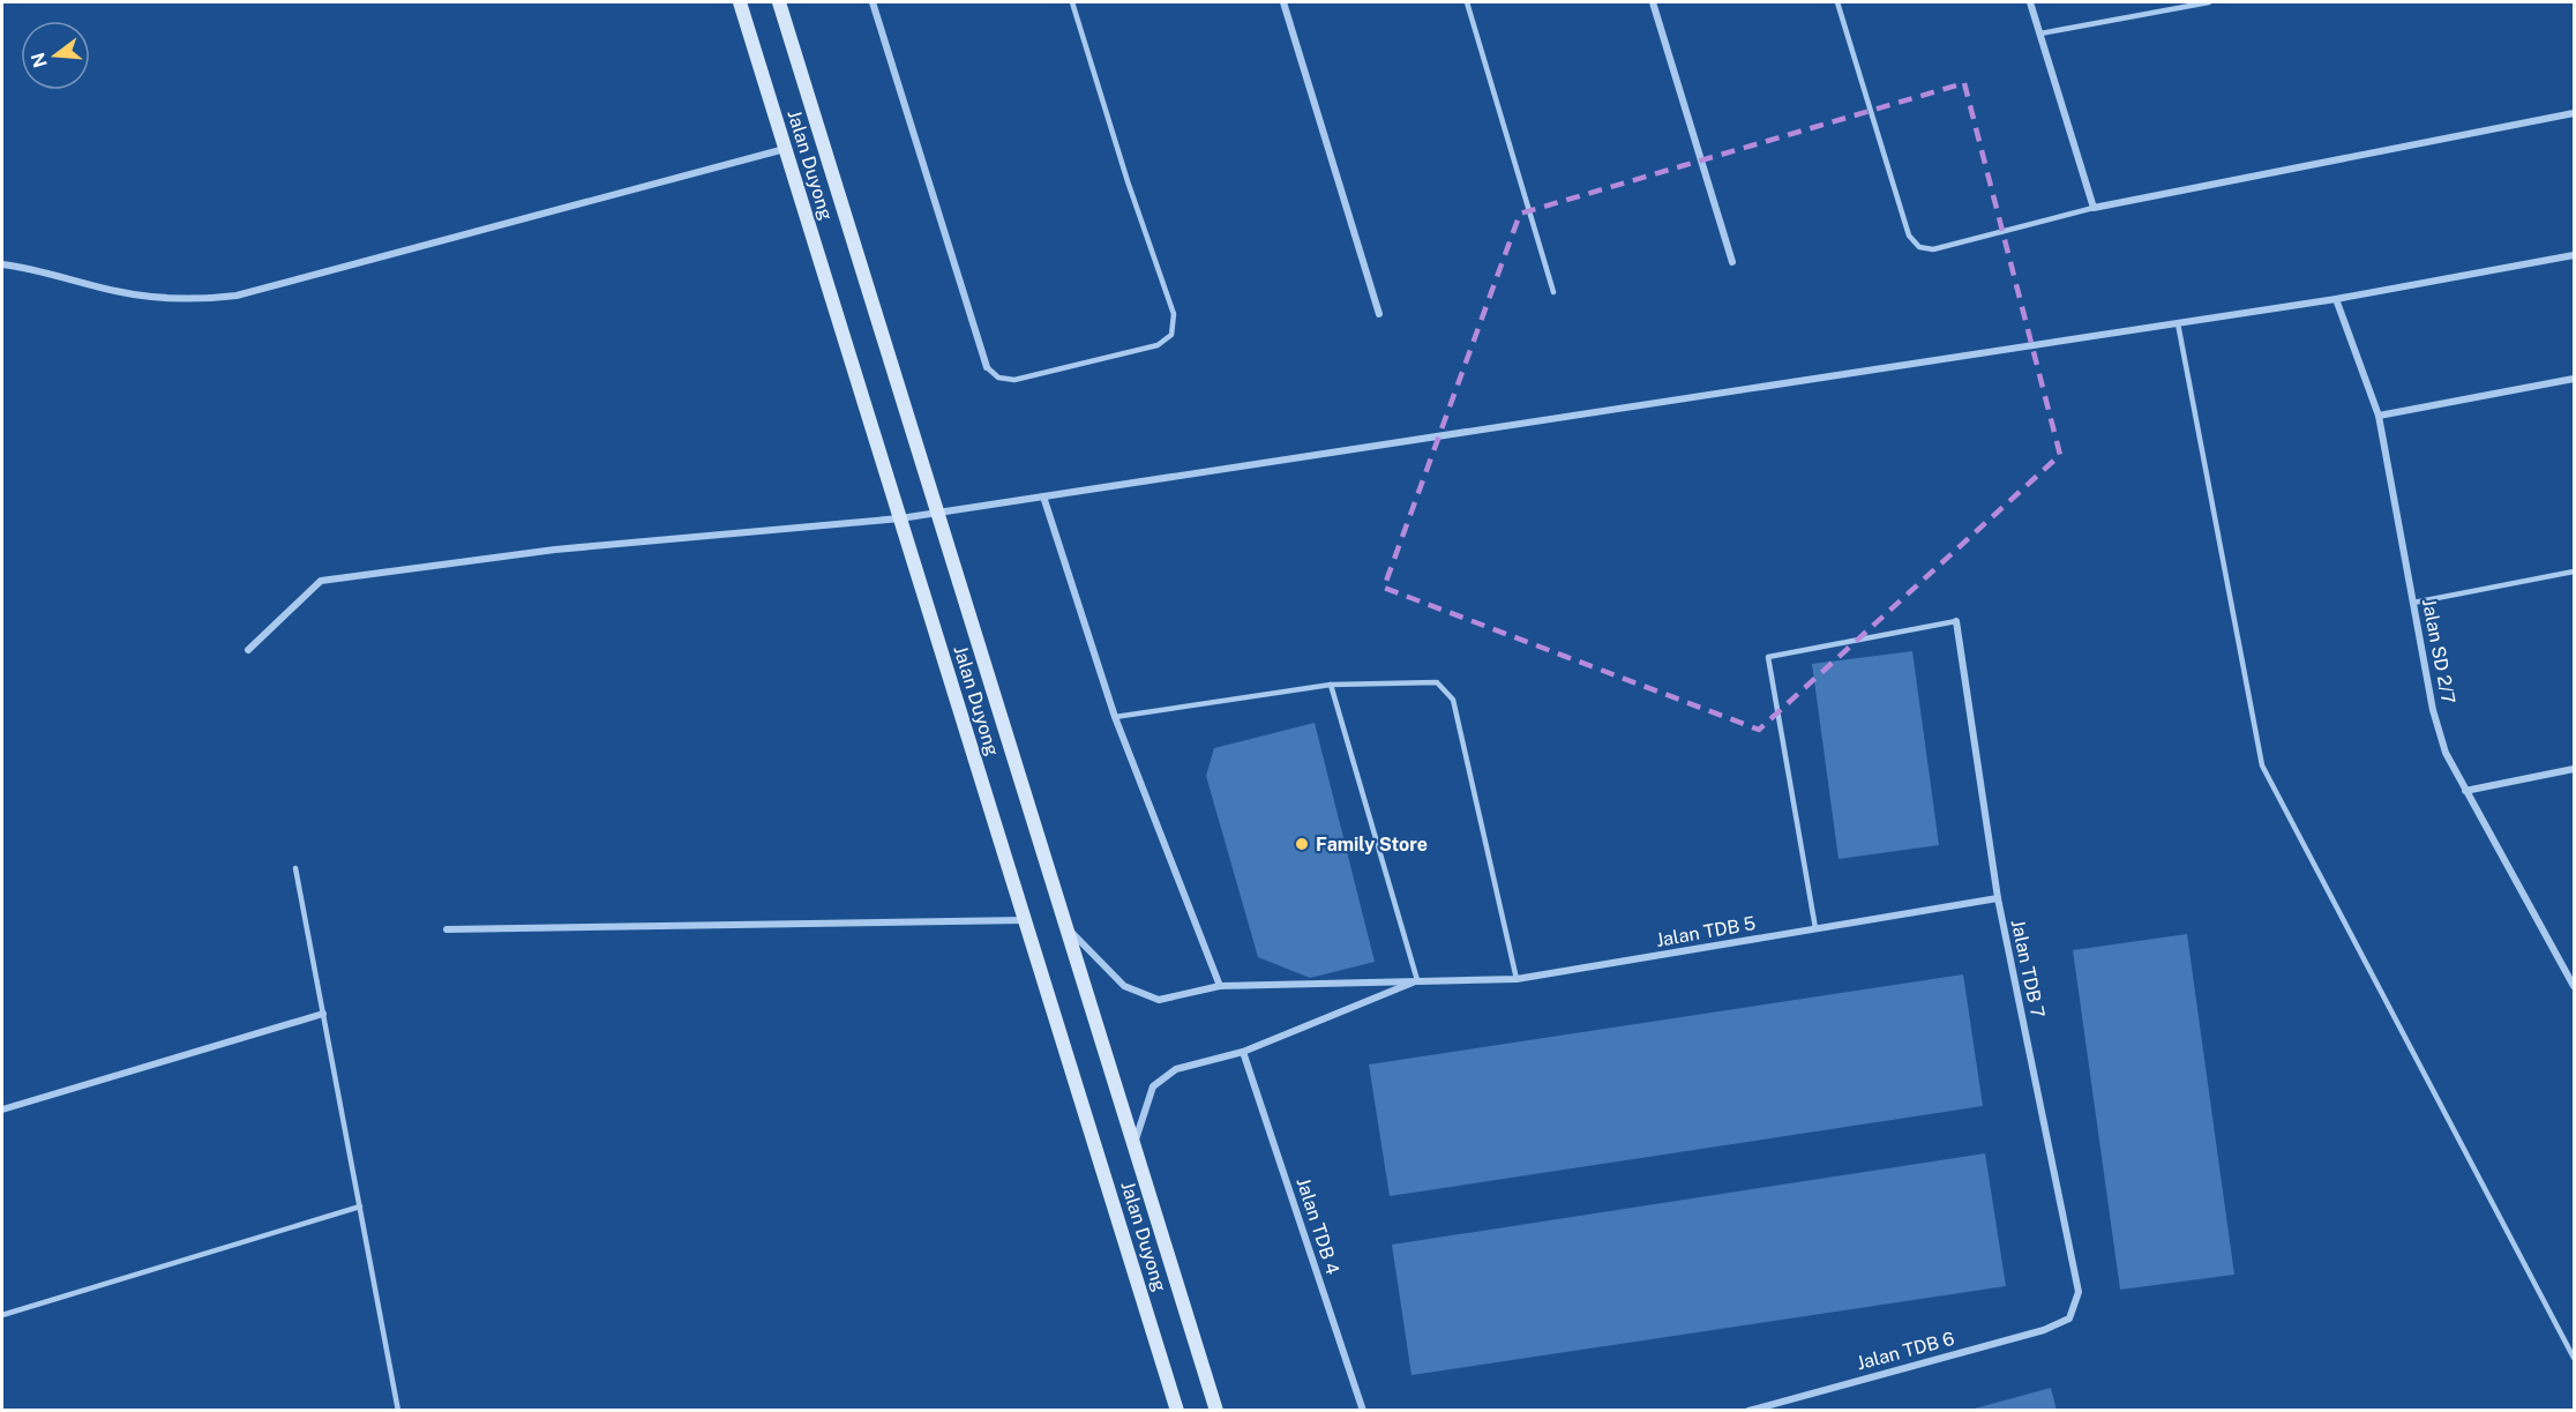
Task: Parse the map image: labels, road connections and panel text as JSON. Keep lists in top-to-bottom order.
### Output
{
  "streets": {
    "main road": ["Jalan Duyong"],
    "street": [
      "Jalan SD 2/7",
      "Jalan TDB 5",
      "Jalan TDB 7",
      "Jalan TDB 4",
      "Jalan TDB 6"
    ]
  },
  "crossings": [
    ["Jalan Duyong", "Jalan TDB 5"],
    ["Jalan TDB 5", "Jalan TDB 7"],
    ["Jalan TDB 7", "Jalan TDB 6"]
  ],
  "places": ["Family Store"],
  "north": "left"
}
